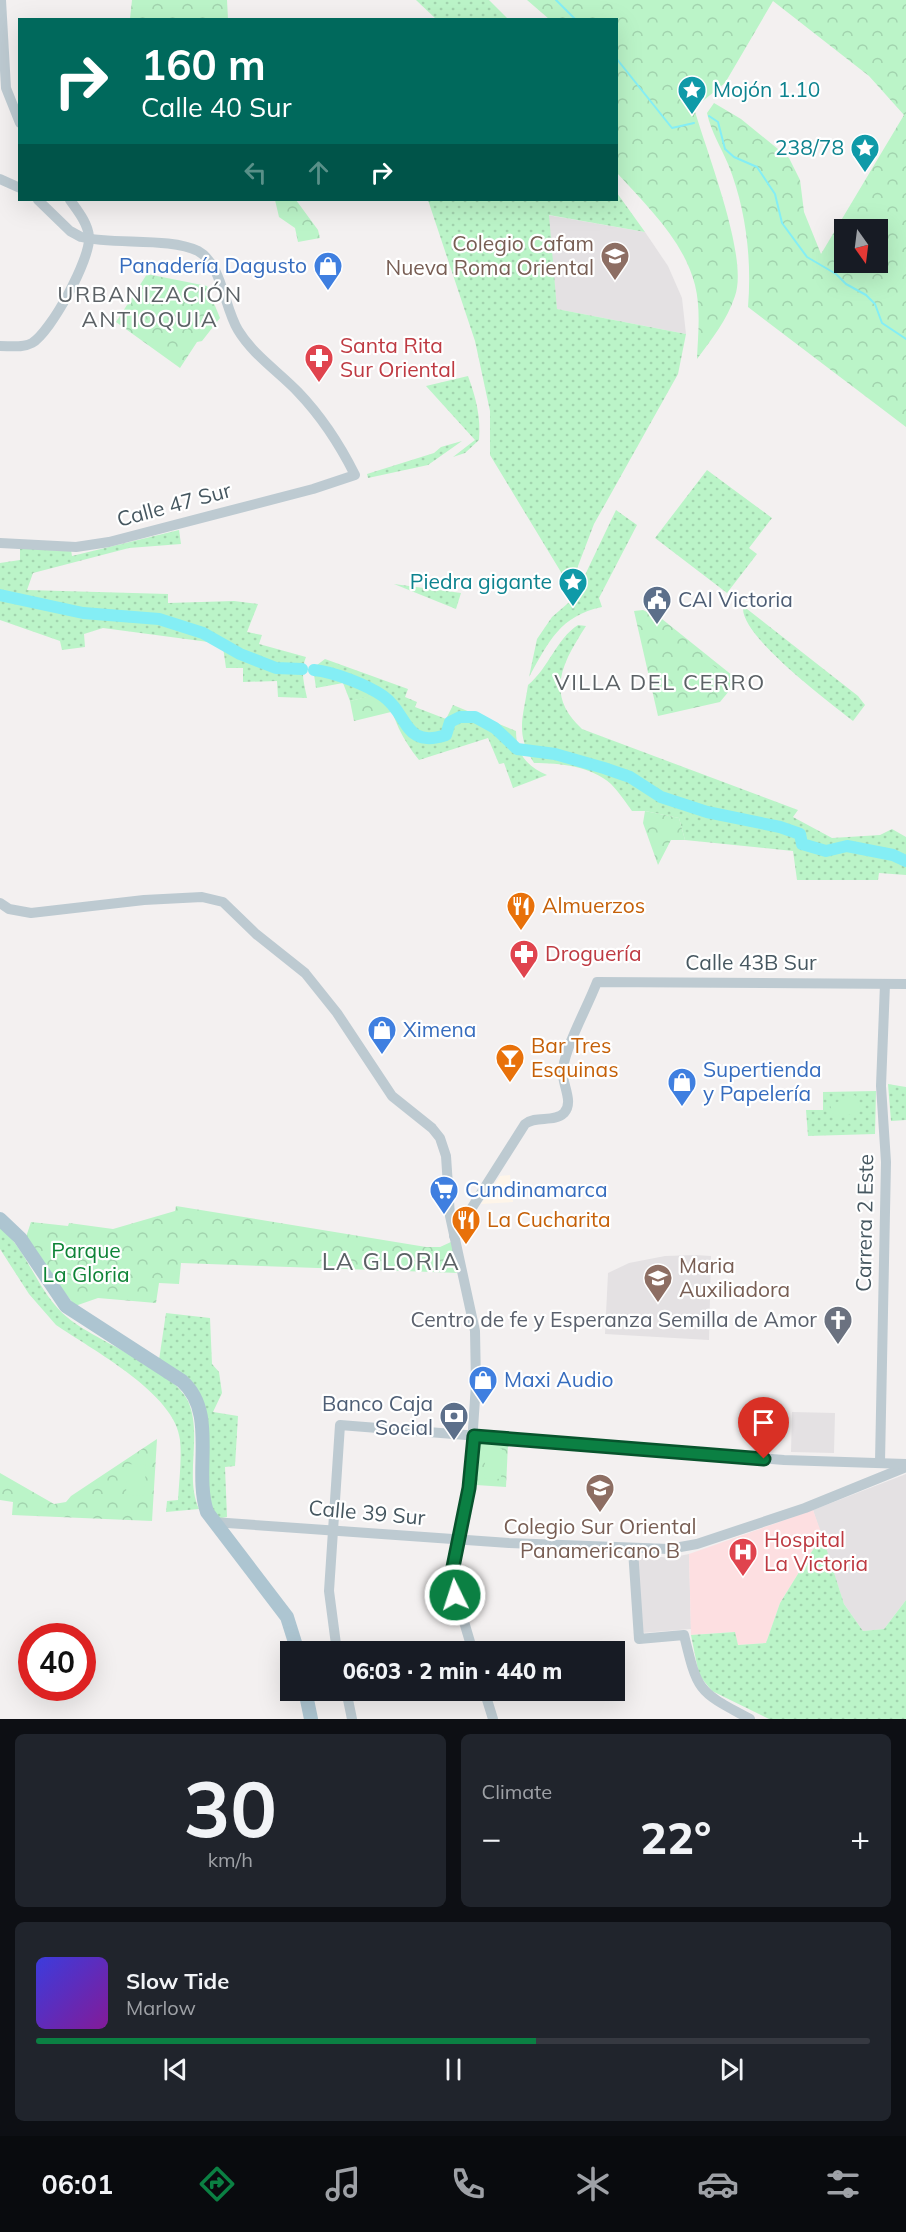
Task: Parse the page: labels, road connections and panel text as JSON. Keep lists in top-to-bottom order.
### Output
{
  "streets": {
    "street": [
      "Calle 47 Sur",
      "Calle 43B Sur",
      "Carrera 2 Este",
      "Calle 39 Sur"
    ]
  },
  "crossings": [
    ["Calle 43B Sur", "Carrera 2 Este"]
  ],
  "districts": ["URBANIZACIÓN ANTIOQUIA", "VILLA DEL CERRO", "LA GLORIA"],
  "parks": ["Parque La Gloria"],
  "places": {
    "place": ["Mojón 1.10", "238/78", "Piedra gigante"],
    "school or university": ["Colegio Cafam Nueva Roma Oriental", "Maria Auxiliadora", "Colegio Sur Oriental Panamericano B"],
    "shop": [
      "Panadería Dagusto",
      "Ximena",
      "Supertienda y Papelería",
      "Maxi Audio"
    ],
    "pharmacy": ["Santa Rita Sur Oriental", "Droguería"],
    "public building": ["CAI Victoria"],
    "restaurant": ["Almuerzos", "La Cucharita"],
    "bar": ["Bar Tres Esquinas"],
    "supermarket": ["Cundinamarca"],
    "church": ["Centro de fe y Esperanza Semilla de Amor"],
    "bank": ["Banco Caja Social"],
    "hospital": ["Hospital La Victoria"]
  },
  "north": "bottom",
  "page": {
    "turn": ["160 m", "Calle 40 Sur"],
    "limit": "40",
    "trip": "06:03 · 2 min · 440 m",
    "tile": [
      ["30", "km/h"],
      "Climate"
    ],
    "heat": ["−", "22°", "+"],
    "song": ["Slow Tide", "Marlow"],
    "tabs": "06:01"
  }
}
